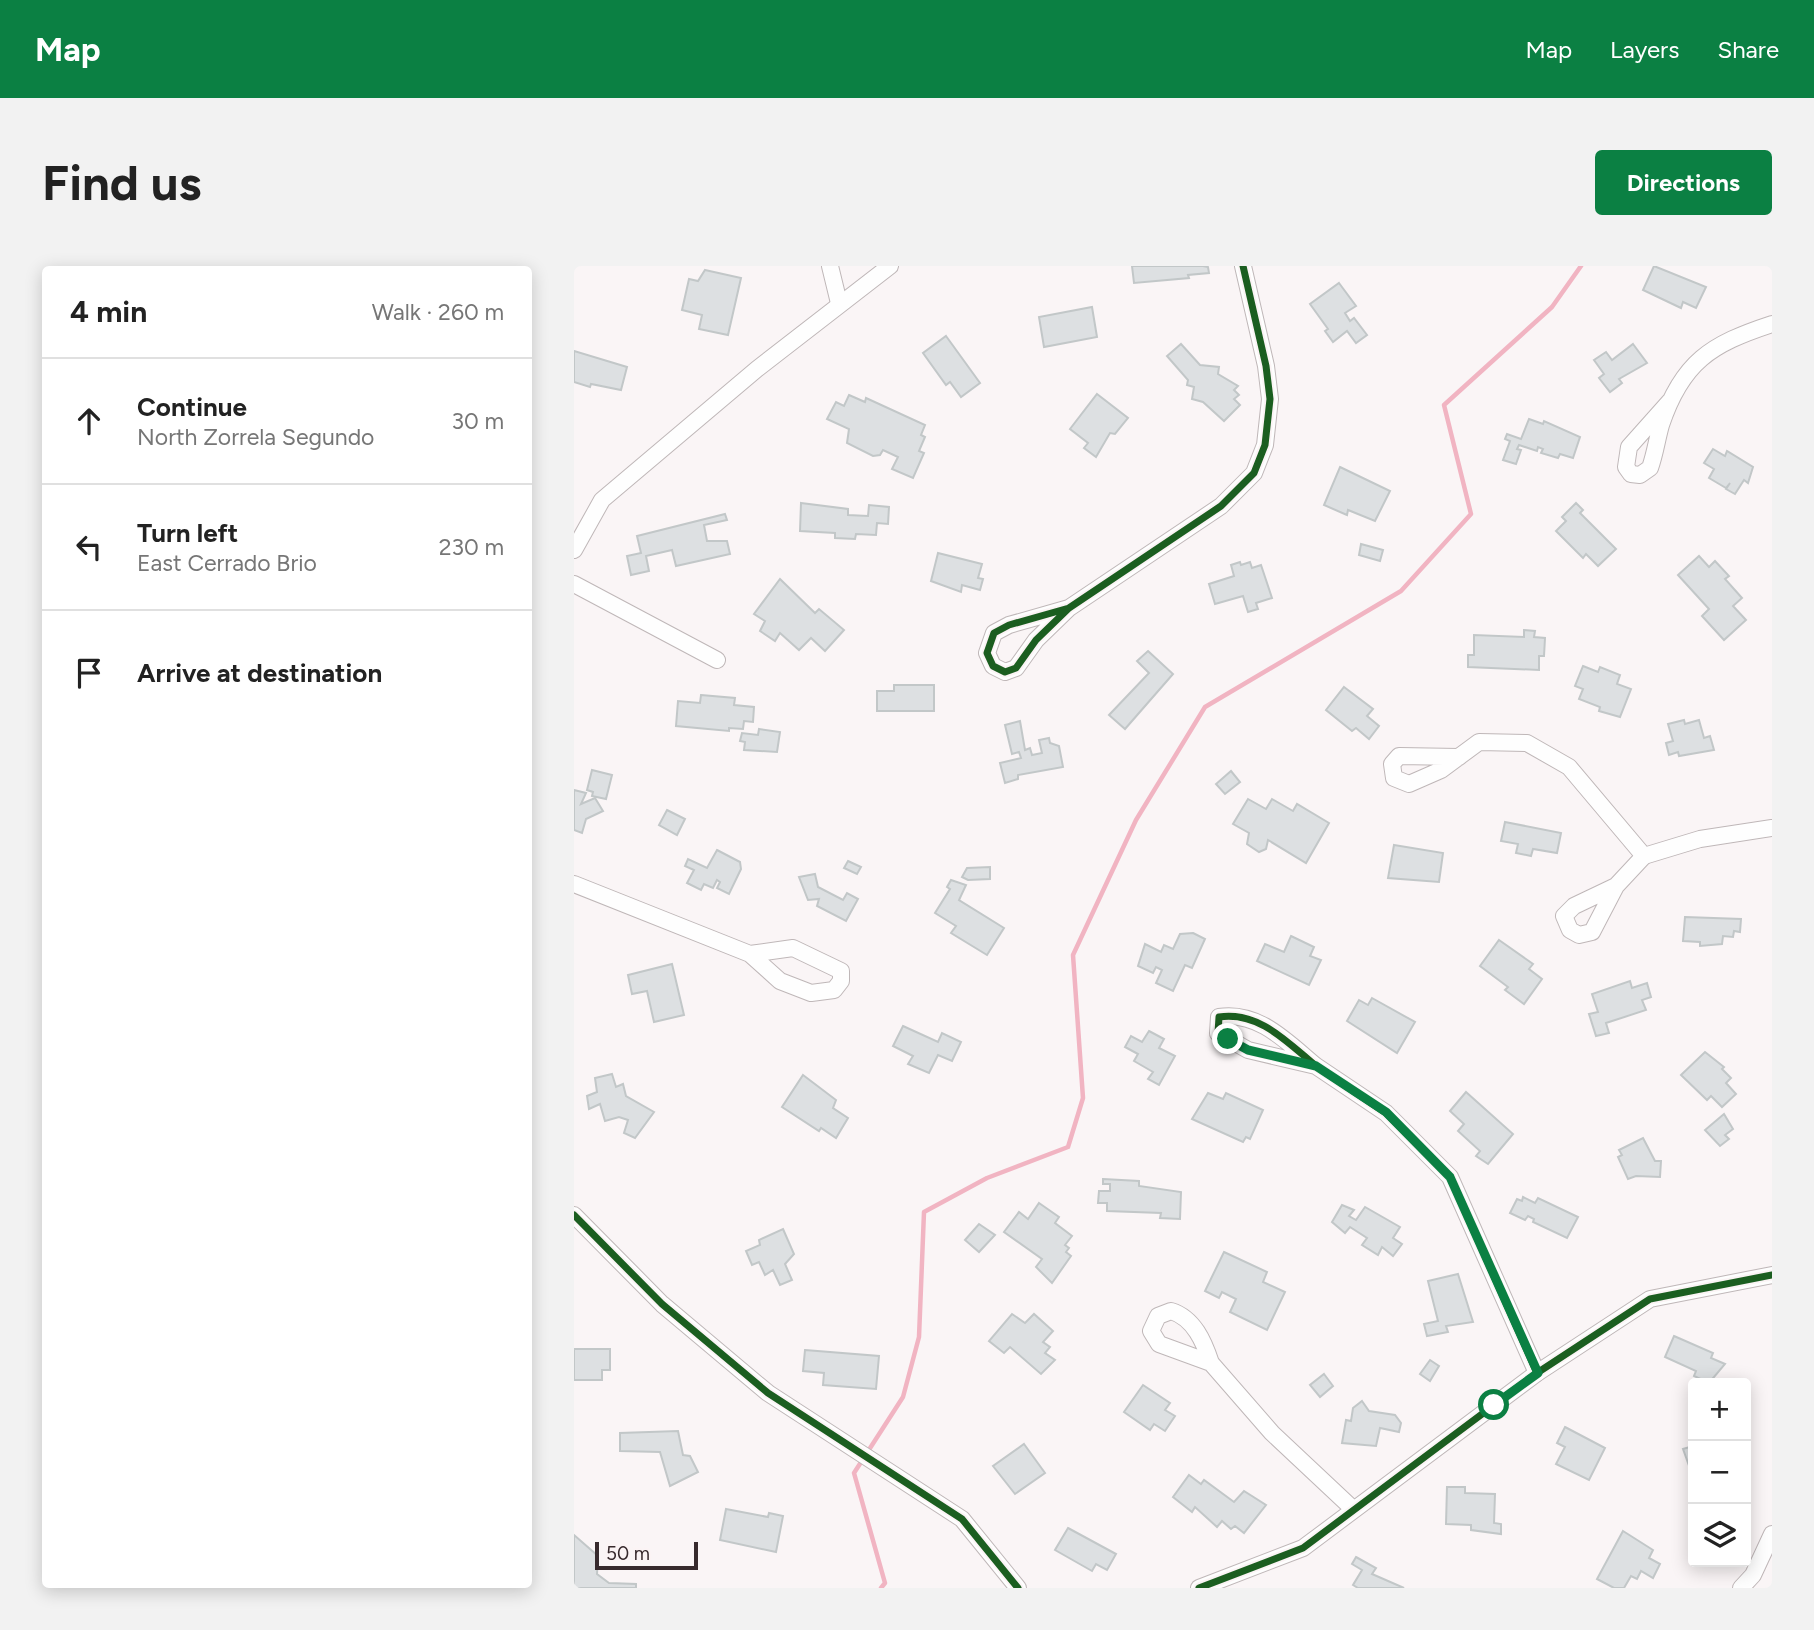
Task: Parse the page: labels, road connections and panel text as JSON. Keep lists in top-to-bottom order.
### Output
{
  "scale_bar": "50 m",
  "page": {
    "header": "Map",
    "nav": ["Map", "Layers", "Share"],
    "buttons": "Directions",
    "title": "Find us",
    "heading": ["4 min", "Walk · 260 m"],
    "list": [
      ["Continue", "North Zorrela Segundo", "30 m"],
      ["Turn left", "East Cerrado Brio", "230 m"],
      "Arrive at destination"
    ],
    "map_buttons": ["+", "−"],
    "scale": "50 m"
  }
}
